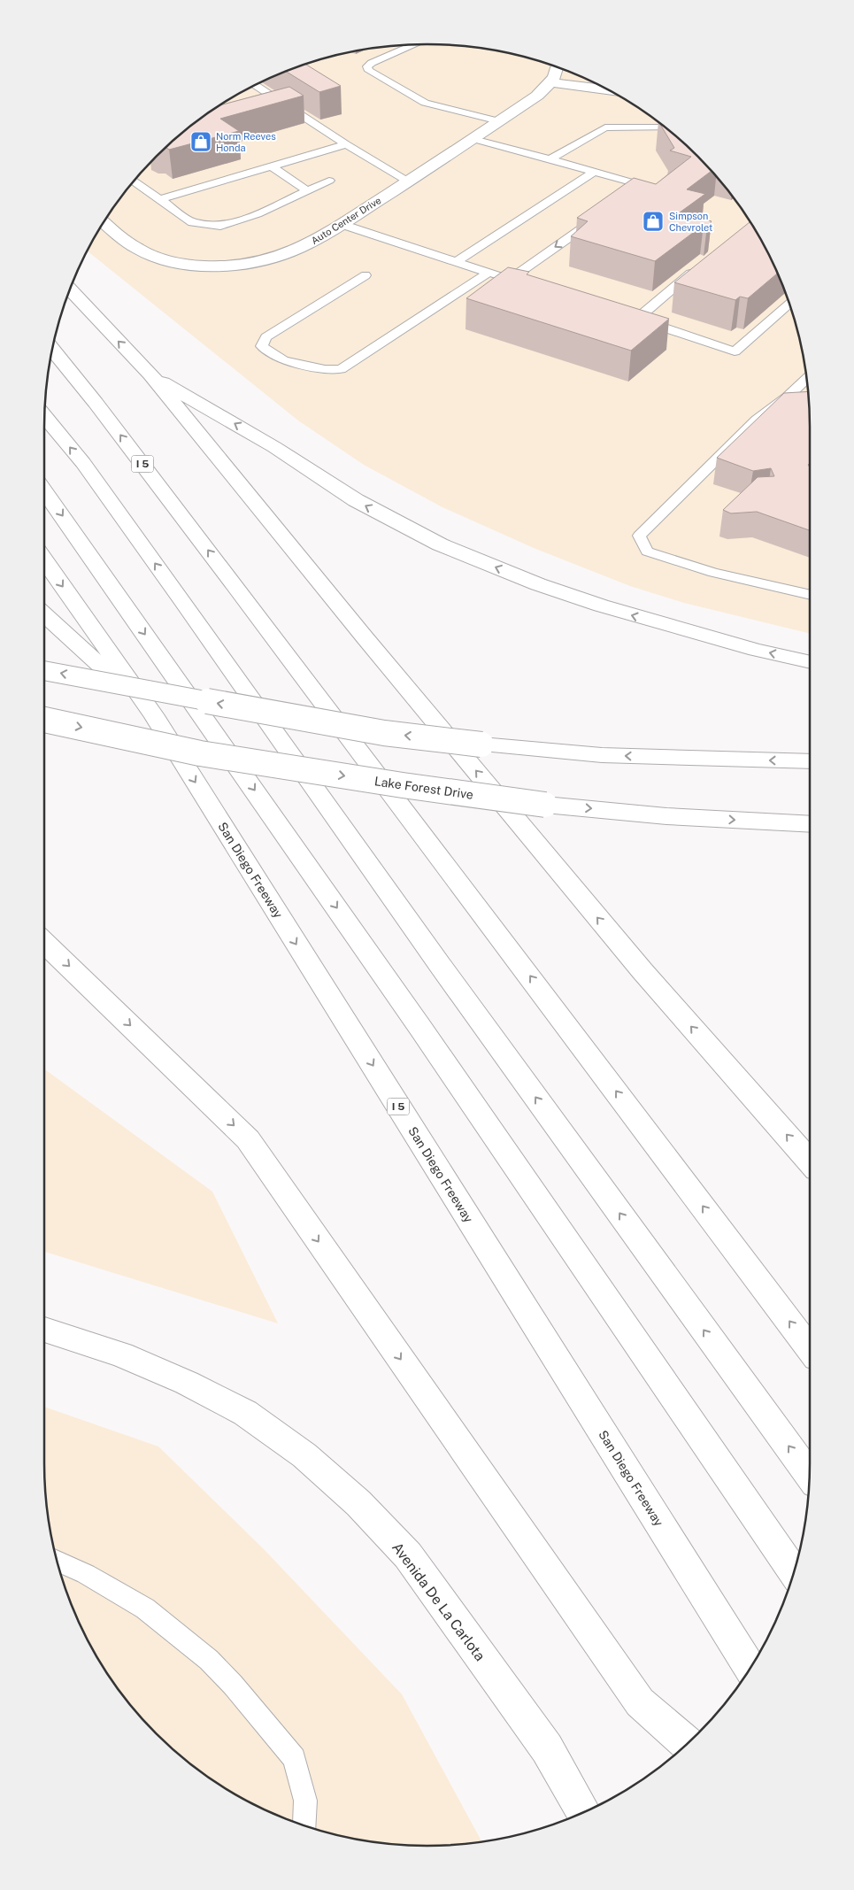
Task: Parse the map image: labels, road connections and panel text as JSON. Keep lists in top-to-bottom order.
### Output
{
  "streets": {
    "main road": [
      "Auto Center Drive",
      "I 5",
      "Lake Forest Drive",
      "San Diego Freeway",
      "Avenida De La Carlota"
    ]
  },
  "places": {
    "shop": ["Norm Reeves Honda", "Simpson Chevrolet"]
  }
}
